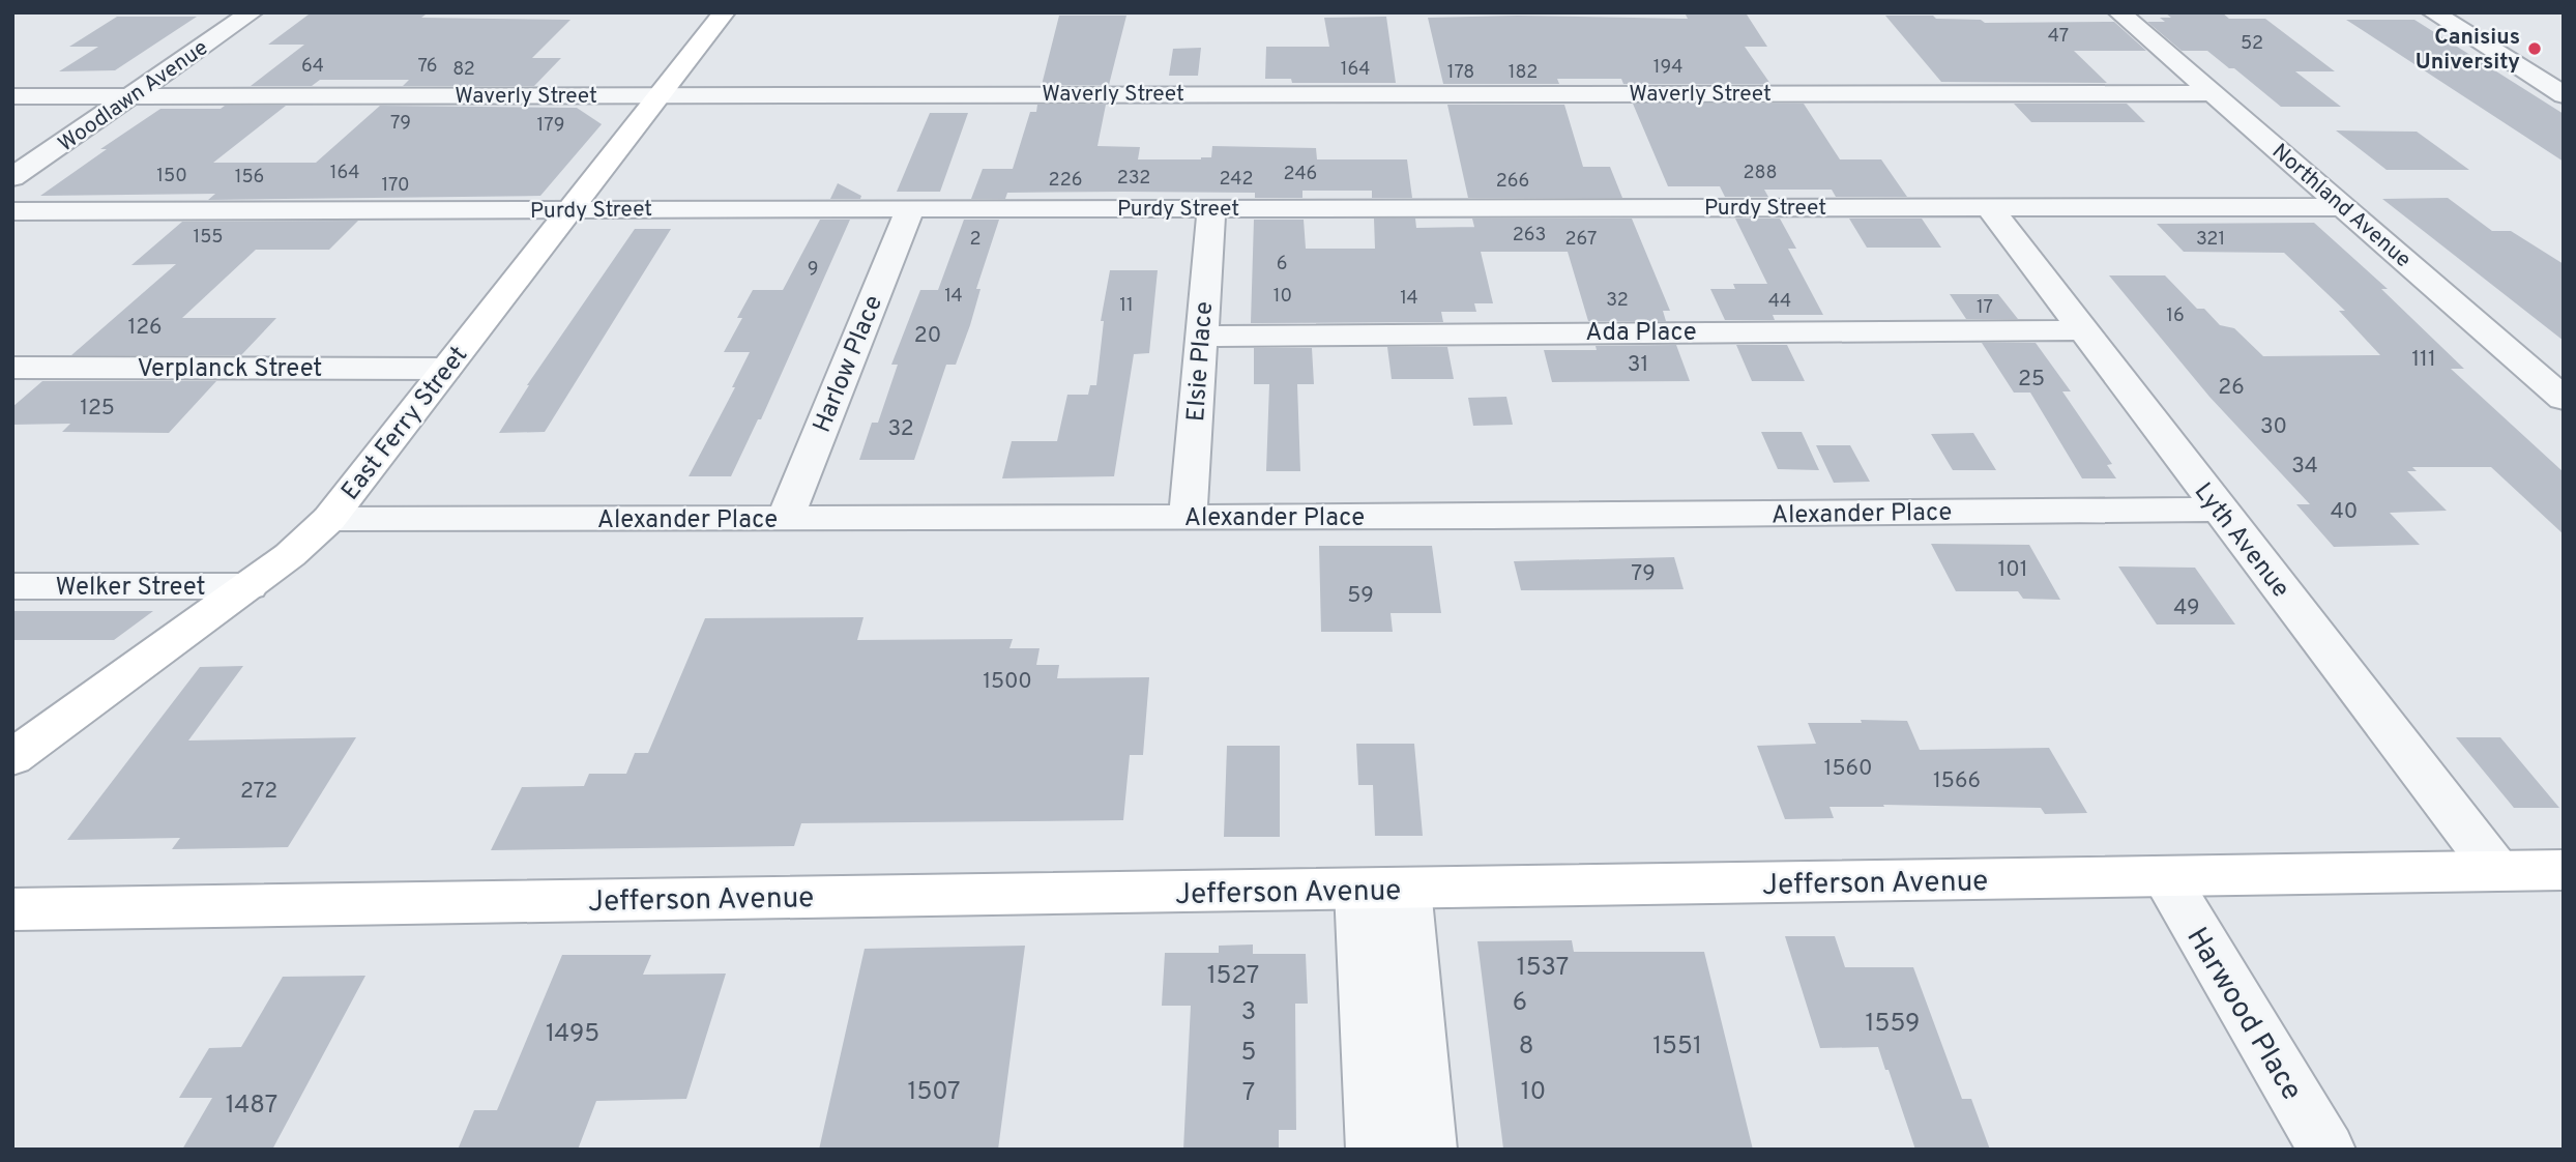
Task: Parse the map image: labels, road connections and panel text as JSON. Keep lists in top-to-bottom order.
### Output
{
  "streets": {
    "street": [
      "Waverly Street",
      "Woodlawn Avenue",
      "Northland Avenue",
      "Purdy Street",
      "Ada Place",
      "Elsie Place",
      "Harlow Place",
      "Verplanck Street",
      "East Ferry Street",
      "Alexander Place",
      "Lyth Avenue",
      "Welker Street",
      "Jefferson Avenue",
      "Harwood Place"
    ]
  },
  "crossings": [
    ["Waverly Street", "Woodlawn Avenue"],
    ["Waverly Street", "Northland Avenue"],
    ["Waverly Street", "East Ferry Street"],
    ["Northland Avenue", "Purdy Street"],
    ["Purdy Street", "Elsie Place"],
    ["Purdy Street", "Harlow Place"],
    ["Purdy Street", "East Ferry Street"],
    ["Purdy Street", "Lyth Avenue"],
    ["Ada Place", "Elsie Place"],
    ["Ada Place", "Lyth Avenue"],
    ["Elsie Place", "Alexander Place"],
    ["Harlow Place", "Alexander Place"],
    ["Verplanck Street", "East Ferry Street"],
    ["East Ferry Street", "Alexander Place"],
    ["East Ferry Street", "Welker Street"],
    ["Alexander Place", "Lyth Avenue"],
    ["Lyth Avenue", "Jefferson Avenue"],
    ["Jefferson Avenue", "Harwood Place"]
  ],
  "places": ["Canisius University"],
  "house_numbers": [
    "47",
    "52",
    "64",
    "76",
    "194",
    "82",
    "164",
    "178",
    "182",
    "79",
    "179",
    "164",
    "288",
    "246",
    "150",
    "156",
    "232",
    "242",
    "226",
    "266",
    "170",
    "263",
    "155",
    "2",
    "267",
    "321",
    "6",
    "9",
    "14",
    "10",
    "14",
    "32",
    "44",
    "11",
    "17",
    "16",
    "126",
    "20",
    "111",
    "31",
    "25",
    "26",
    "125",
    "30",
    "32",
    "34",
    "40",
    "101",
    "79",
    "59",
    "49",
    "1500",
    "1560",
    "1566",
    "272",
    "1537",
    "1527",
    "6",
    "3",
    "1559",
    "1495",
    "8",
    "1551",
    "5",
    "1507",
    "10",
    "7",
    "1487"
  ]
}
